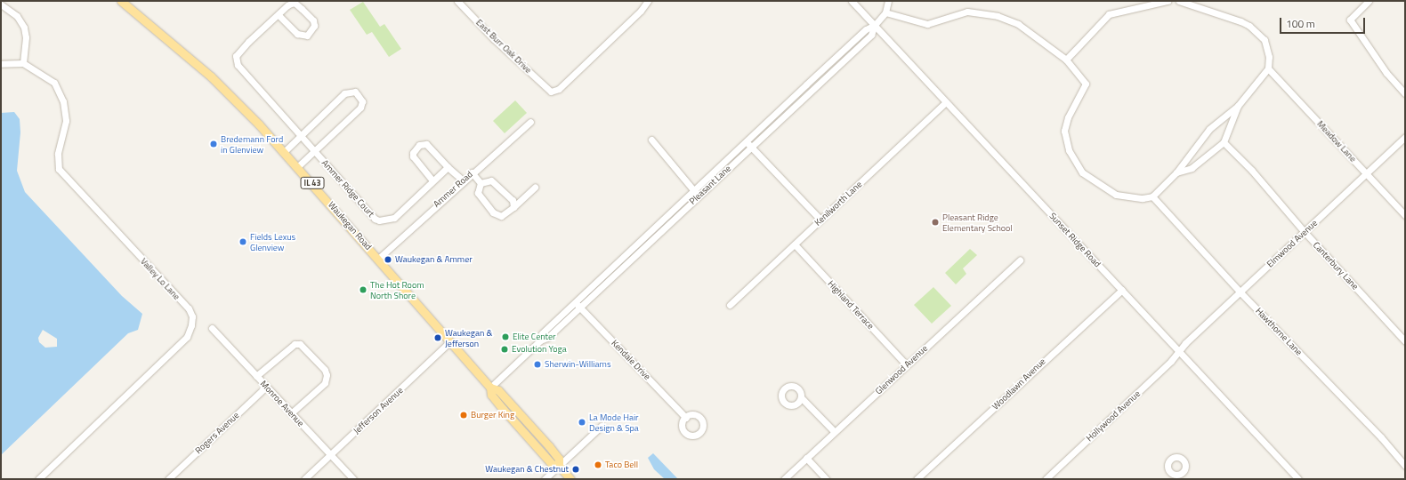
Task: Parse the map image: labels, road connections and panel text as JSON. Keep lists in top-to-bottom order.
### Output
{
  "streets": {
    "main road": ["IL 43", "Waukegan Road"],
    "street": [
      "East Burr Oak Drive",
      "Meadow Lane",
      "Pleasant Lane",
      "Ammer Ridge Court",
      "Ammer Road",
      "Kenilworth Lane",
      "Sunset Ridge Road",
      "Elmwood Avenue",
      "Canterbury Lane",
      "Valley Lo Lane",
      "Highland Terrace",
      "Hawthorne Lane",
      "Kendale Drive",
      "Glenwood Avenue",
      "Woodlawn Avenue",
      "Monroe Avenue",
      "Jefferson Avenue",
      "Hollywood Avenue",
      "Rogers Avenue"
    ]
  },
  "crossings": [
    ["Meadow Lane", "Elmwood Avenue"],
    ["Pleasant Lane", "Waukegan Road"],
    ["Pleasant Lane", "Sunset Ridge Road"],
    ["Pleasant Lane", "Kendale Drive"],
    ["Ammer Road", "Waukegan Road"],
    ["Kenilworth Lane", "Sunset Ridge Road"],
    ["Kenilworth Lane", "Highland Terrace"],
    ["Waukegan Road", "Jefferson Avenue"],
    ["Sunset Ridge Road", "Elmwood Avenue"],
    ["Sunset Ridge Road", "Woodlawn Avenue"],
    ["Sunset Ridge Road", "Hollywood Avenue"],
    ["Elmwood Avenue", "Canterbury Lane"],
    ["Elmwood Avenue", "Hawthorne Lane"],
    ["Elmwood Avenue", "Hollywood Avenue"],
    ["Highland Terrace", "Glenwood Avenue"],
    ["Monroe Avenue", "Jefferson Avenue"],
    ["Monroe Avenue", "Rogers Avenue"]
  ],
  "places": [
    "Bredemann Ford in Glenview",
    "Pleasant Ridge Elementary School",
    "Fields Lexus Glenview",
    "Waukegan & Ammer",
    "The Hot Room North Shore",
    "Elite Center",
    "Waukegan & Jefferson",
    "Evolution Yoga",
    "Sherwin-Williams",
    "Burger King",
    "La Mode Hair Design & Spa",
    "Taco Bell",
    "Waukegan & Chestnut"
  ],
  "scale_bar": "100 m"
}
